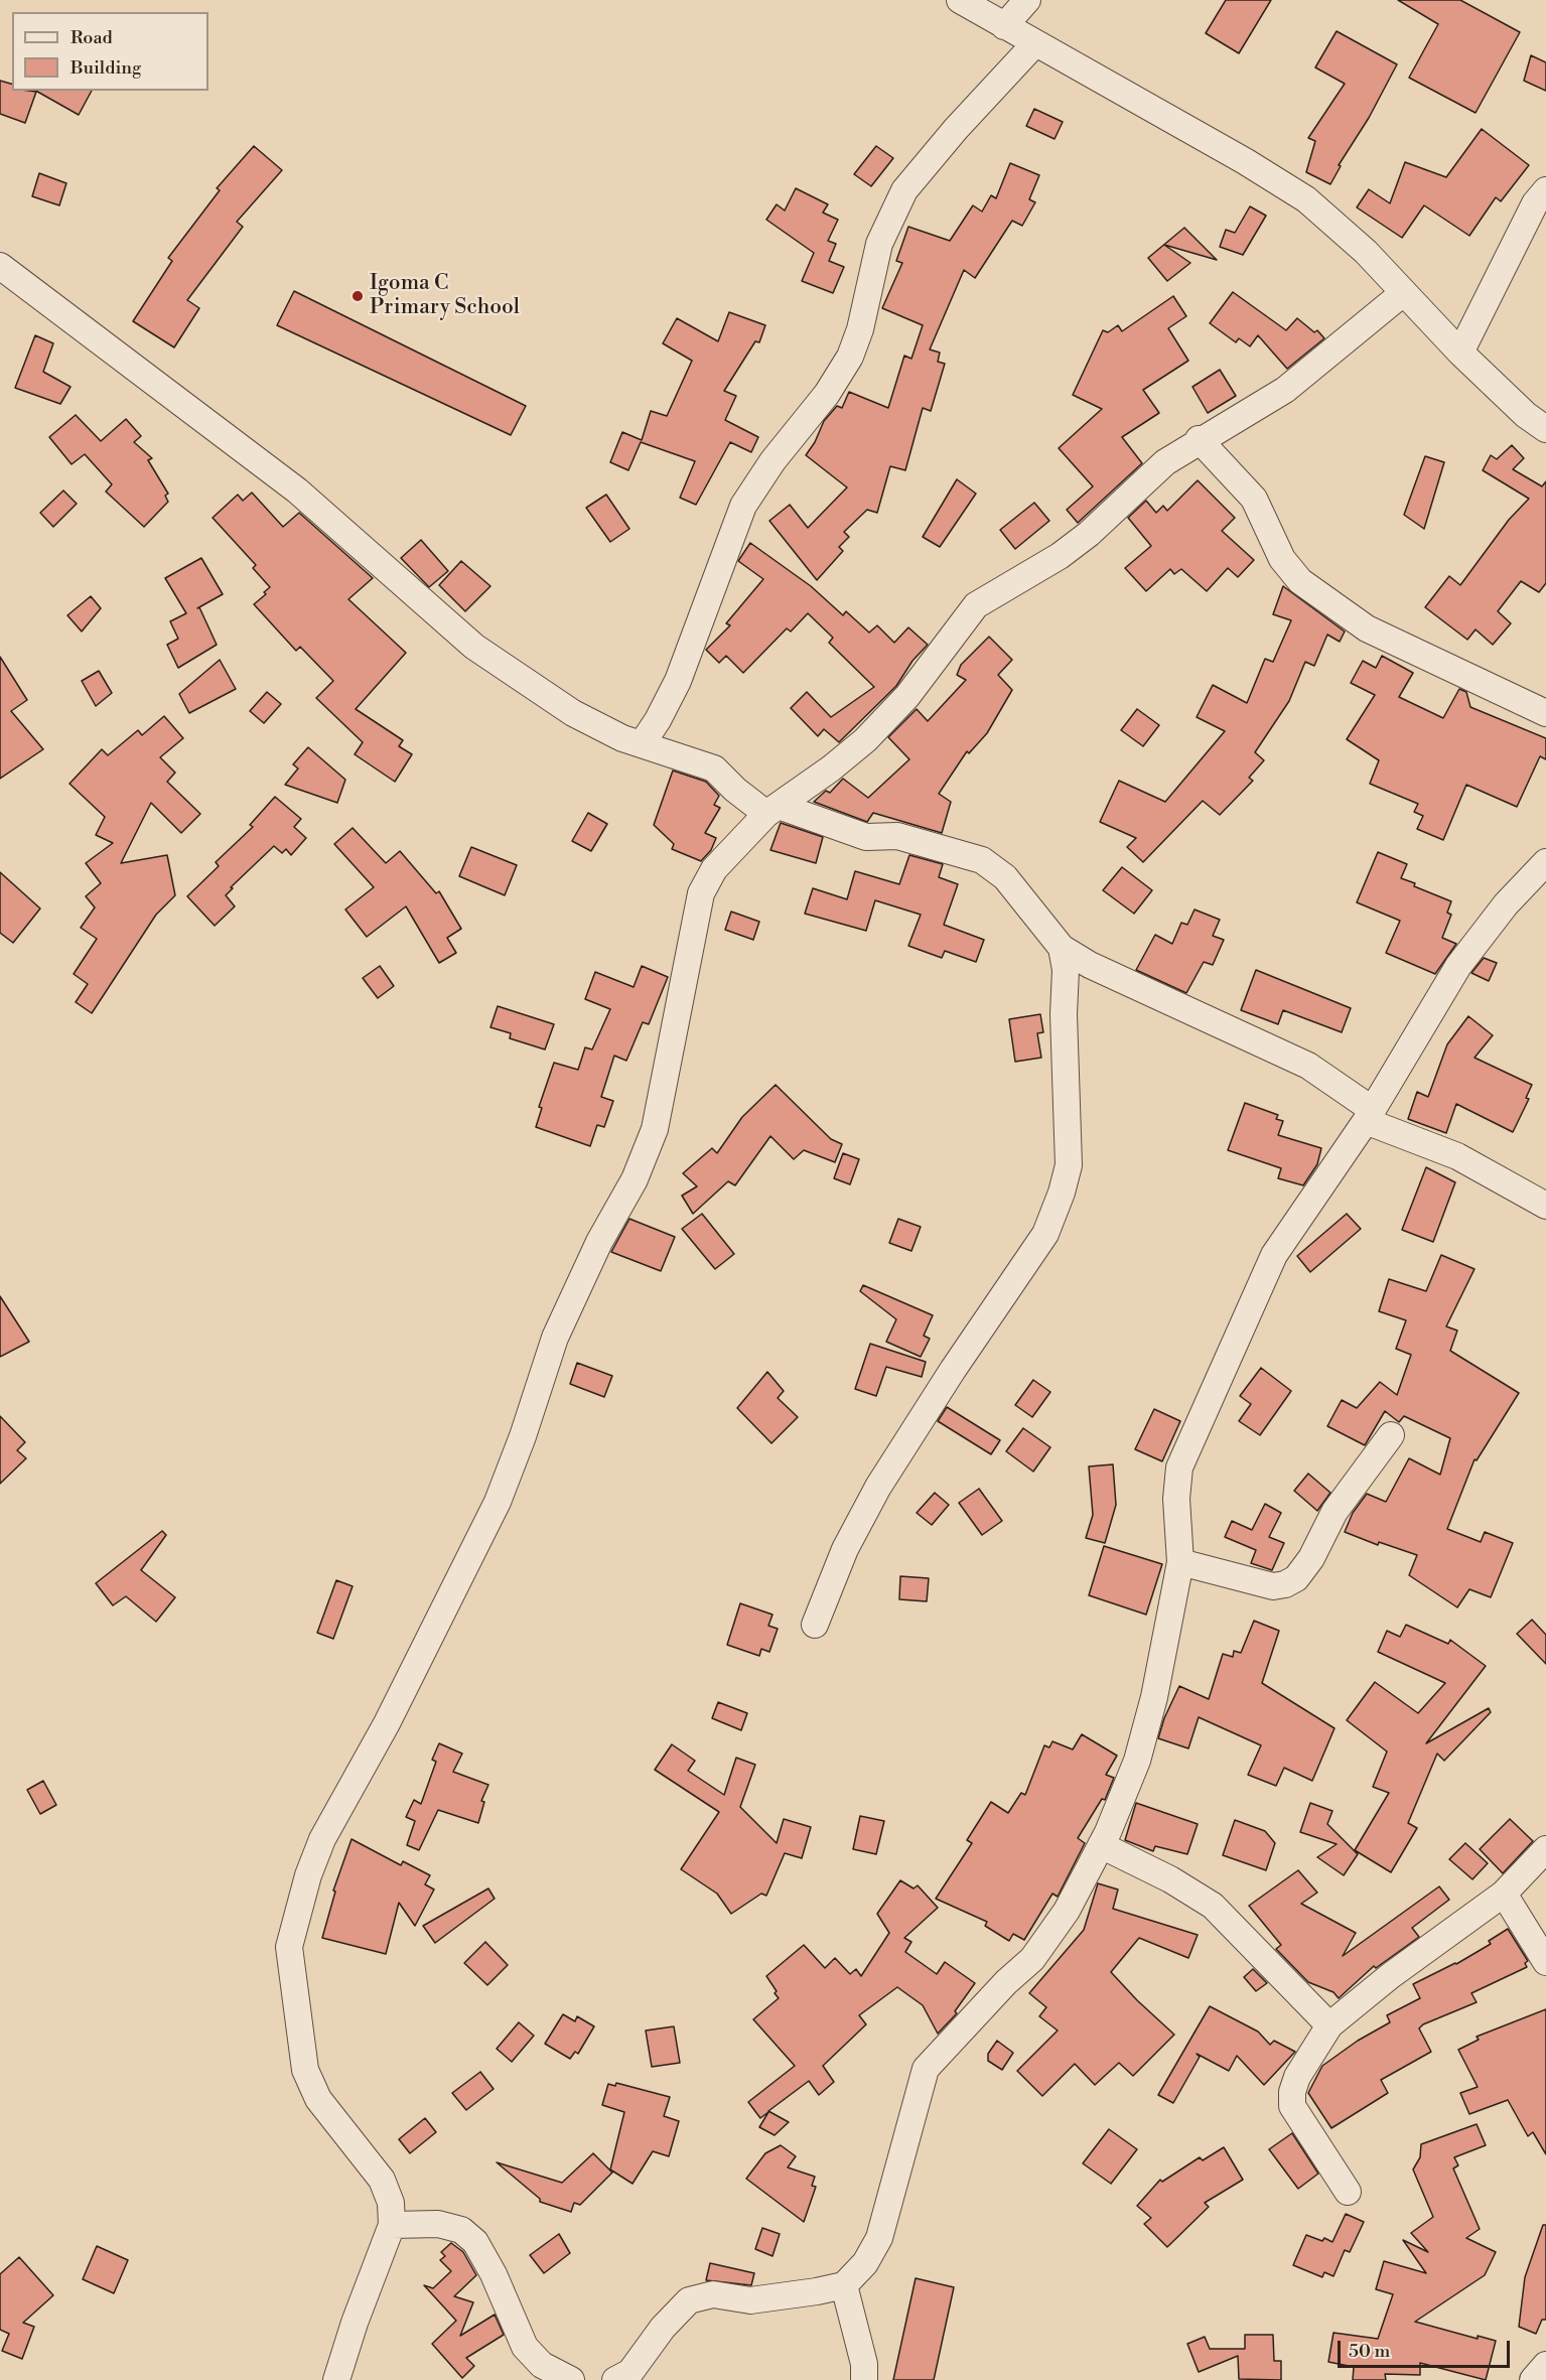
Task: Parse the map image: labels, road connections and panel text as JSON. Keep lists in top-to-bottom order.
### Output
{
  "places": ["Igoma C Primary School"],
  "legend": ["Road", "Building"],
  "scale_bar": "50 m"
}
